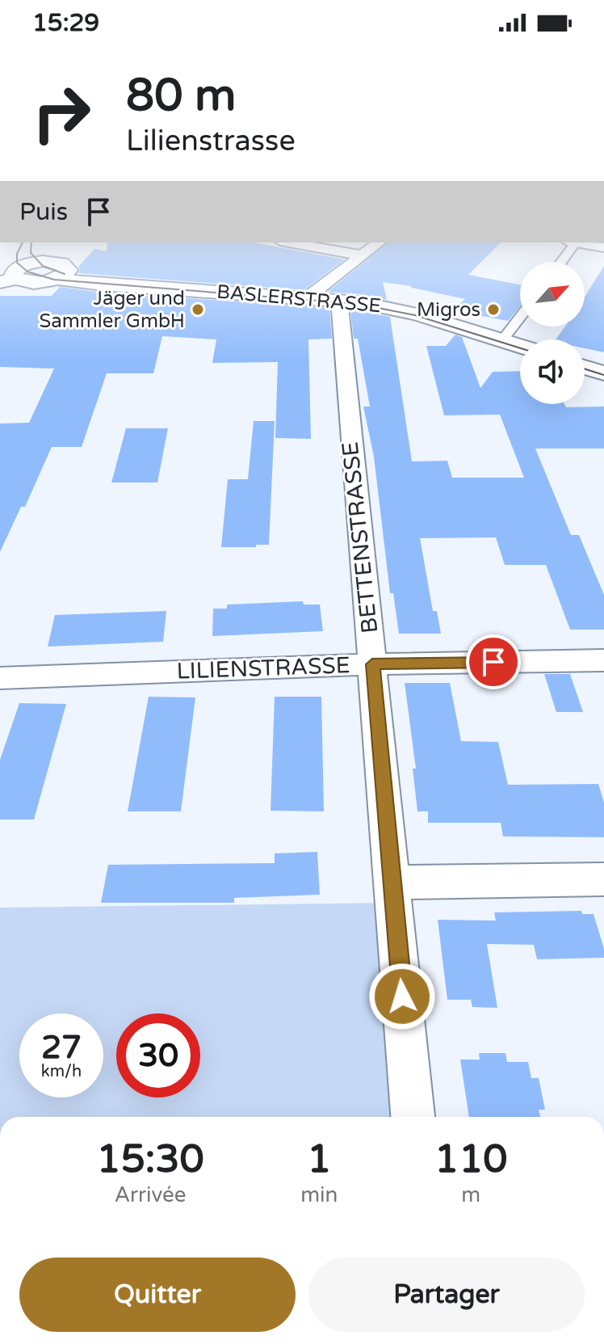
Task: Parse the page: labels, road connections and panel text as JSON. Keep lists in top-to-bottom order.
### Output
{
  "streets": {
    "main road": ["BASLERSTRASSE"],
    "street": ["BETTENSTRASSE", "LILIENSTRASSE"]
  },
  "crossings": [
    ["BASLERSTRASSE", "BETTENSTRASSE"],
    ["BETTENSTRASSE", "LILIENSTRASSE"]
  ],
  "places": ["Jäger und Sammler GmbH", "Migros"],
  "north": "top right",
  "page": {
    "status": "15:29",
    "turn": ["80 m", "Lilienstrasse"],
    "then": "Puis",
    "speed": "27 km/h",
    "limit": "30",
    "eta": [
      "15:30",
      "Arrivée",
      "1",
      "min",
      "110",
      "m"
    ],
    "buttons": ["Quitter", "Partager"]
  }
}
